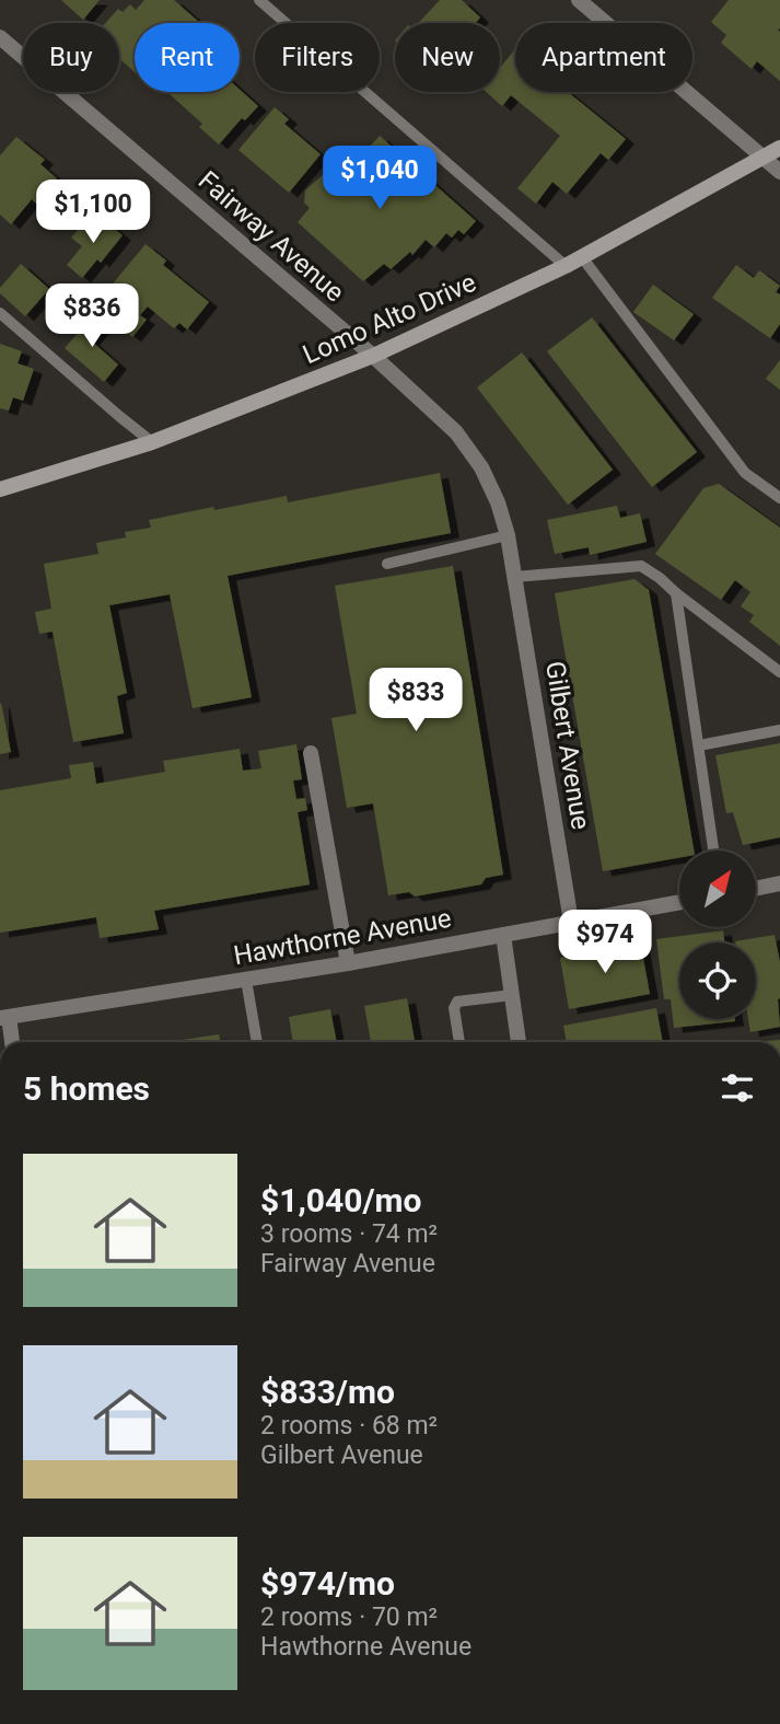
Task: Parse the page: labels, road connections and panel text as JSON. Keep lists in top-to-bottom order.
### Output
{
  "streets": {
    "street": [
      "Fairway Avenue",
      "Lomo Alto Drive",
      "Gilbert Avenue",
      "Hawthorne Avenue"
    ]
  },
  "crossings": [
    ["Fairway Avenue", "Lomo Alto Drive"],
    ["Fairway Avenue", "Gilbert Avenue"],
    ["Gilbert Avenue", "Hawthorne Avenue"]
  ],
  "north": "top right",
  "page": {
    "chip": [
      "Buy",
      "Rent",
      "Filters",
      "New",
      "Apartment"
    ],
    "price": [
      "$1,040",
      "$1,100",
      "$836",
      "$833",
      "$974"
    ],
    "heading": "5 homes",
    "list": [
      {
        "name": "$1,040/mo",
        "note": "3 rooms · 74 m² · Fairway Avenue"
      },
      {
        "name": "$833/mo",
        "note": "2 rooms · 68 m² · Gilbert Avenue"
      },
      {
        "name": "$974/mo",
        "note": "2 rooms · 70 m² · Hawthorne Avenue"
      }
    ]
  }
}
